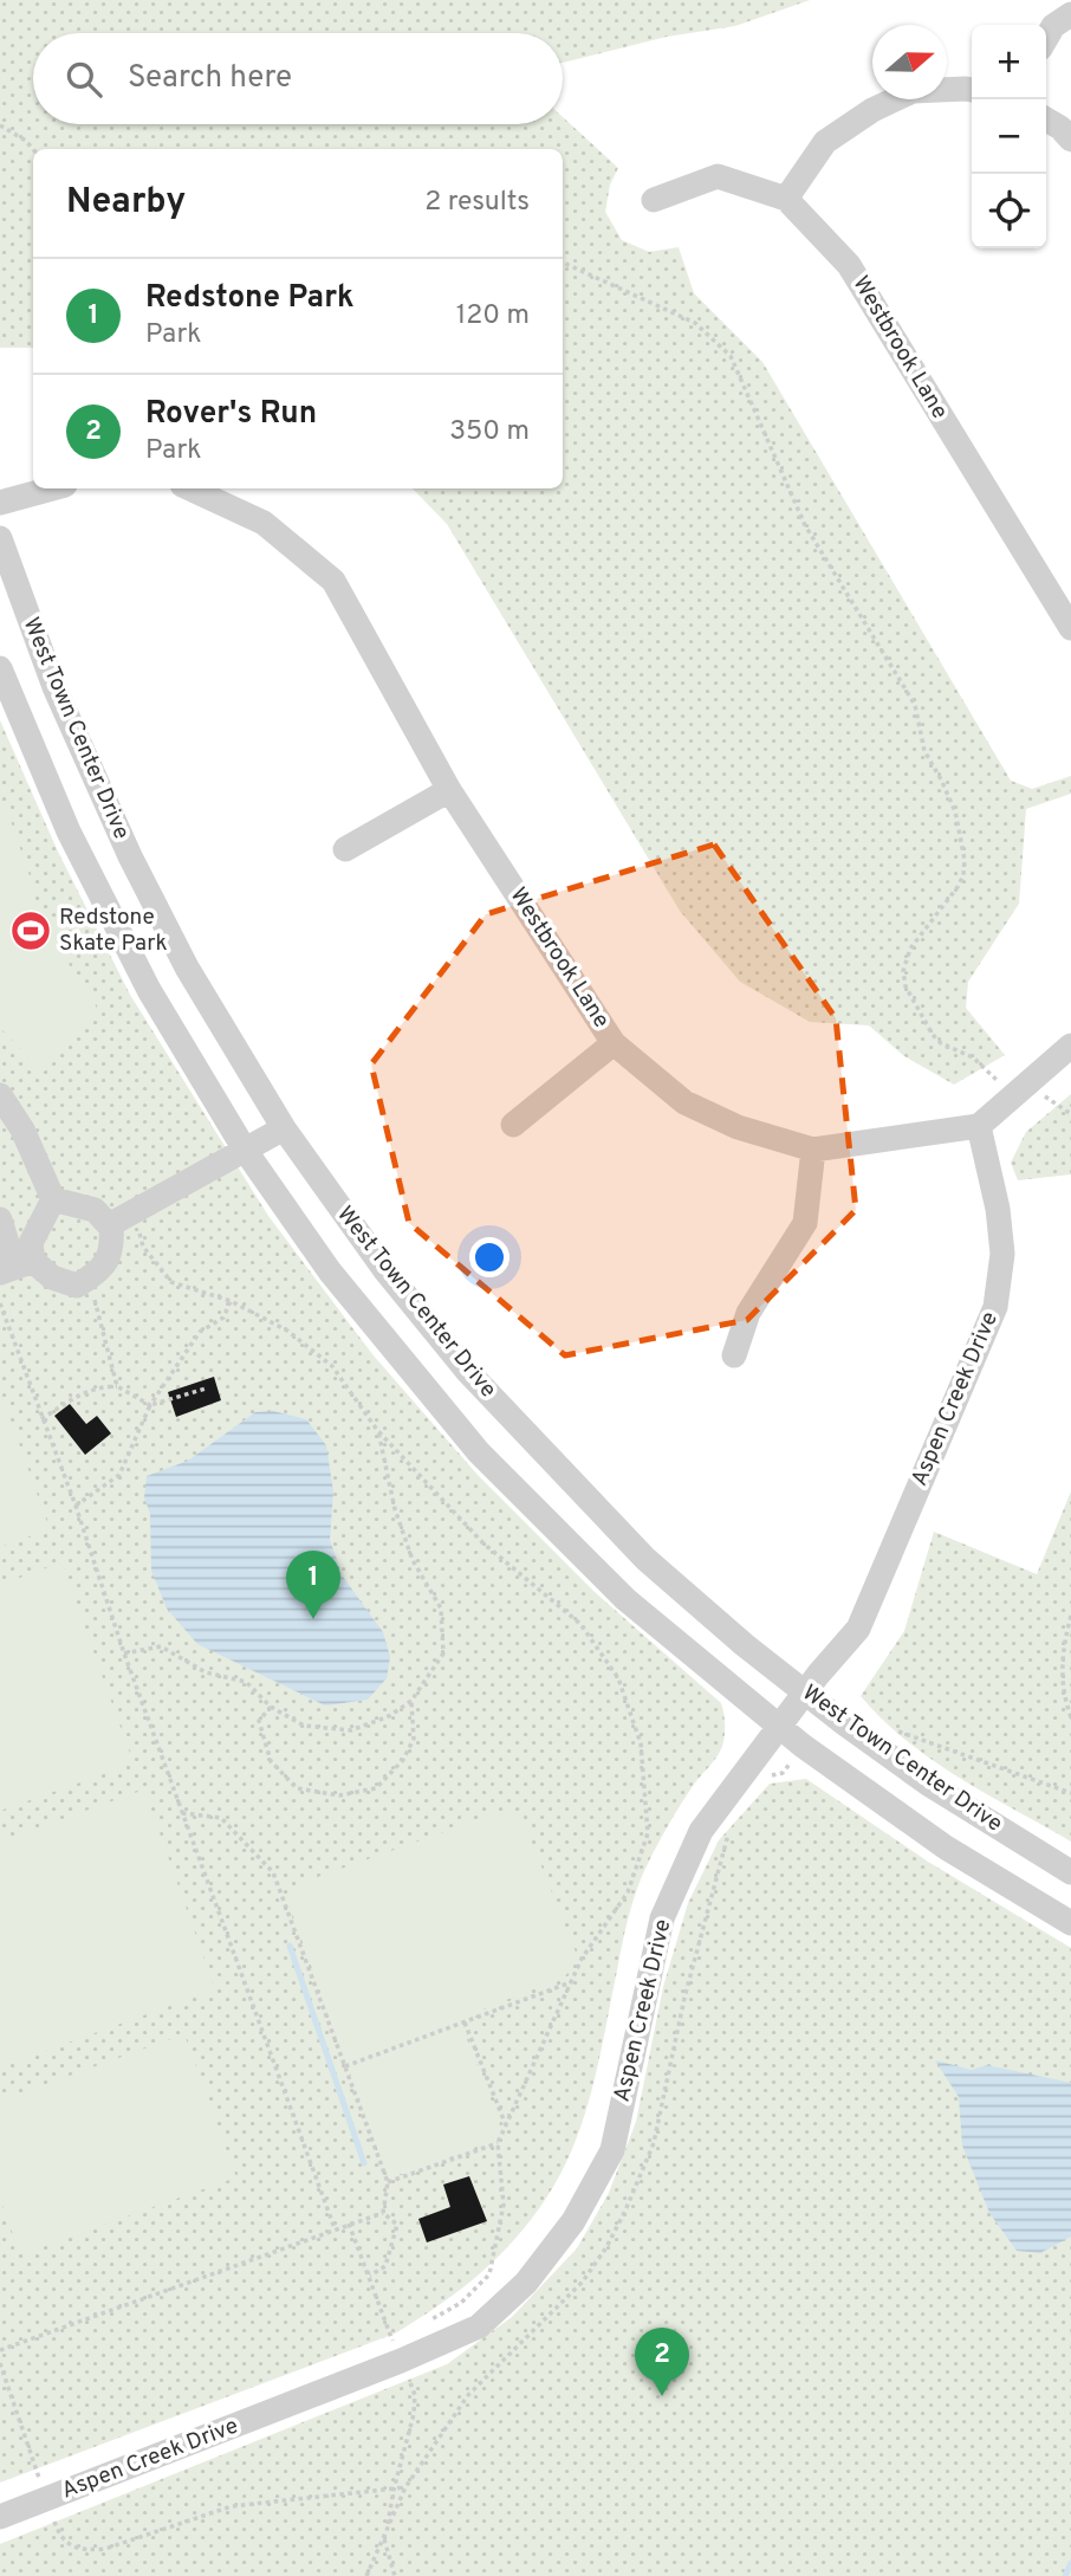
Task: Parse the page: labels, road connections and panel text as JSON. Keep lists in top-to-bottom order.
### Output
{
  "streets": {
    "street": ["Westbrook Lane", "West Town Center Drive", "Aspen Creek Drive"]
  },
  "crossings": [
    ["Westbrook Lane", "Aspen Creek Drive"],
    ["West Town Center Drive", "Aspen Creek Drive"]
  ],
  "places": {
    "sports": ["Redstone Skate Park"]
  },
  "north": "right",
  "page": {
    "map_buttons": ["+", "−"],
    "search": "Search here",
    "heading": ["Nearby", "2 results"],
    "list": [
      {
        "mark": "1",
        "name": "Redstone Park",
        "note": "Park",
        "value": "120 m"
      },
      {
        "mark": "2",
        "name": "Rover's Run",
        "note": "Park",
        "value": "350 m"
      }
    ],
    "pins": ["1", "2"]
  }
}
